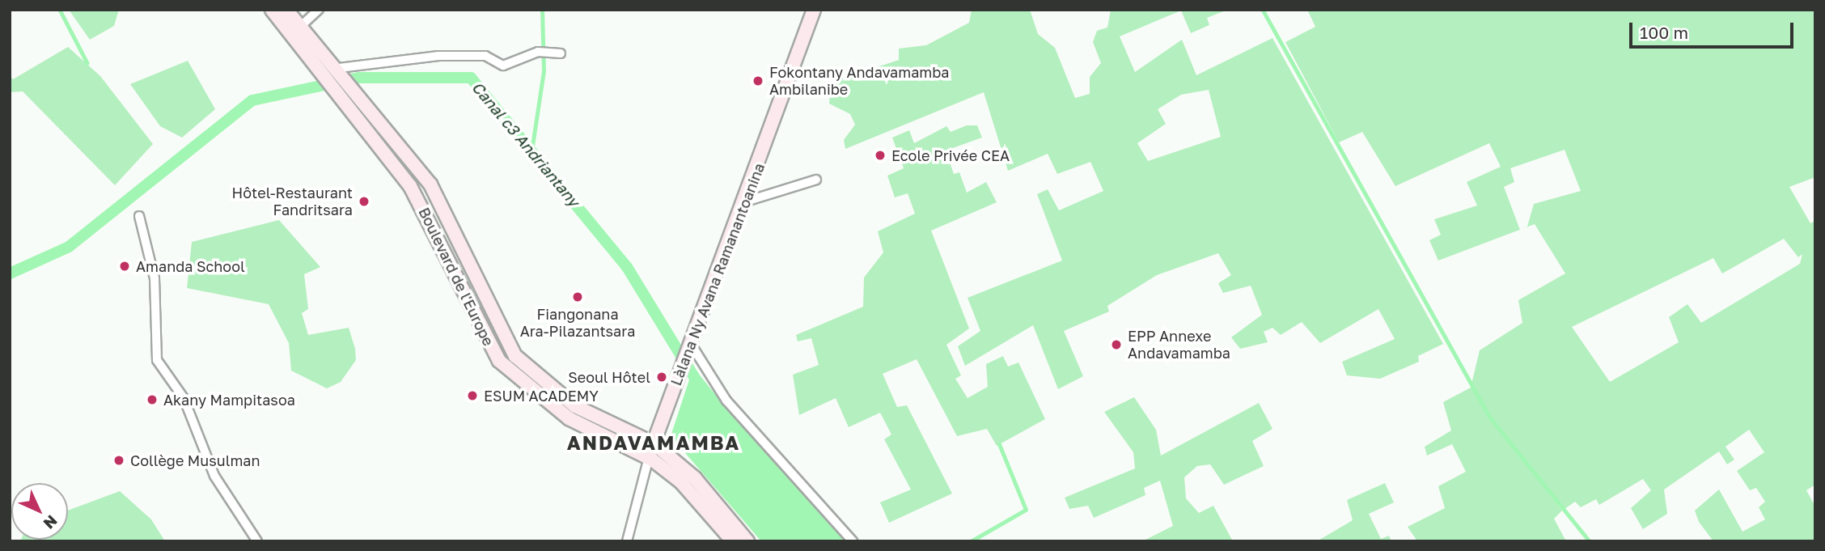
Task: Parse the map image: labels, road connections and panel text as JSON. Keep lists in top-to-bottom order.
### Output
{
  "streets": {
    "street": ["Làlana Ny Avana Ramanantoanina", "Boulevard de l'Europe"]
  },
  "crossings": [
    ["Làlana Ny Avana Ramanantoanina", "Boulevard de l'Europe"]
  ],
  "districts": ["ANDAVAMAMBA"],
  "water": ["Canal c3 Andriantany"],
  "places": [
    "Fokontany Andavamamba Ambilanibe",
    "Ecole Privée CEA",
    "Hôtel-Restaurant Fandritsara",
    "Amanda School",
    "Fiangonana Ara-Pilazantsara",
    "EPP Annexe Andavamamba",
    "Seoul Hôtel",
    "ESUM ACADEMY",
    "Akany Mampitasoa",
    "Collège Musulman"
  ],
  "scale_bar": "100 m",
  "north": "bottom right"
}
